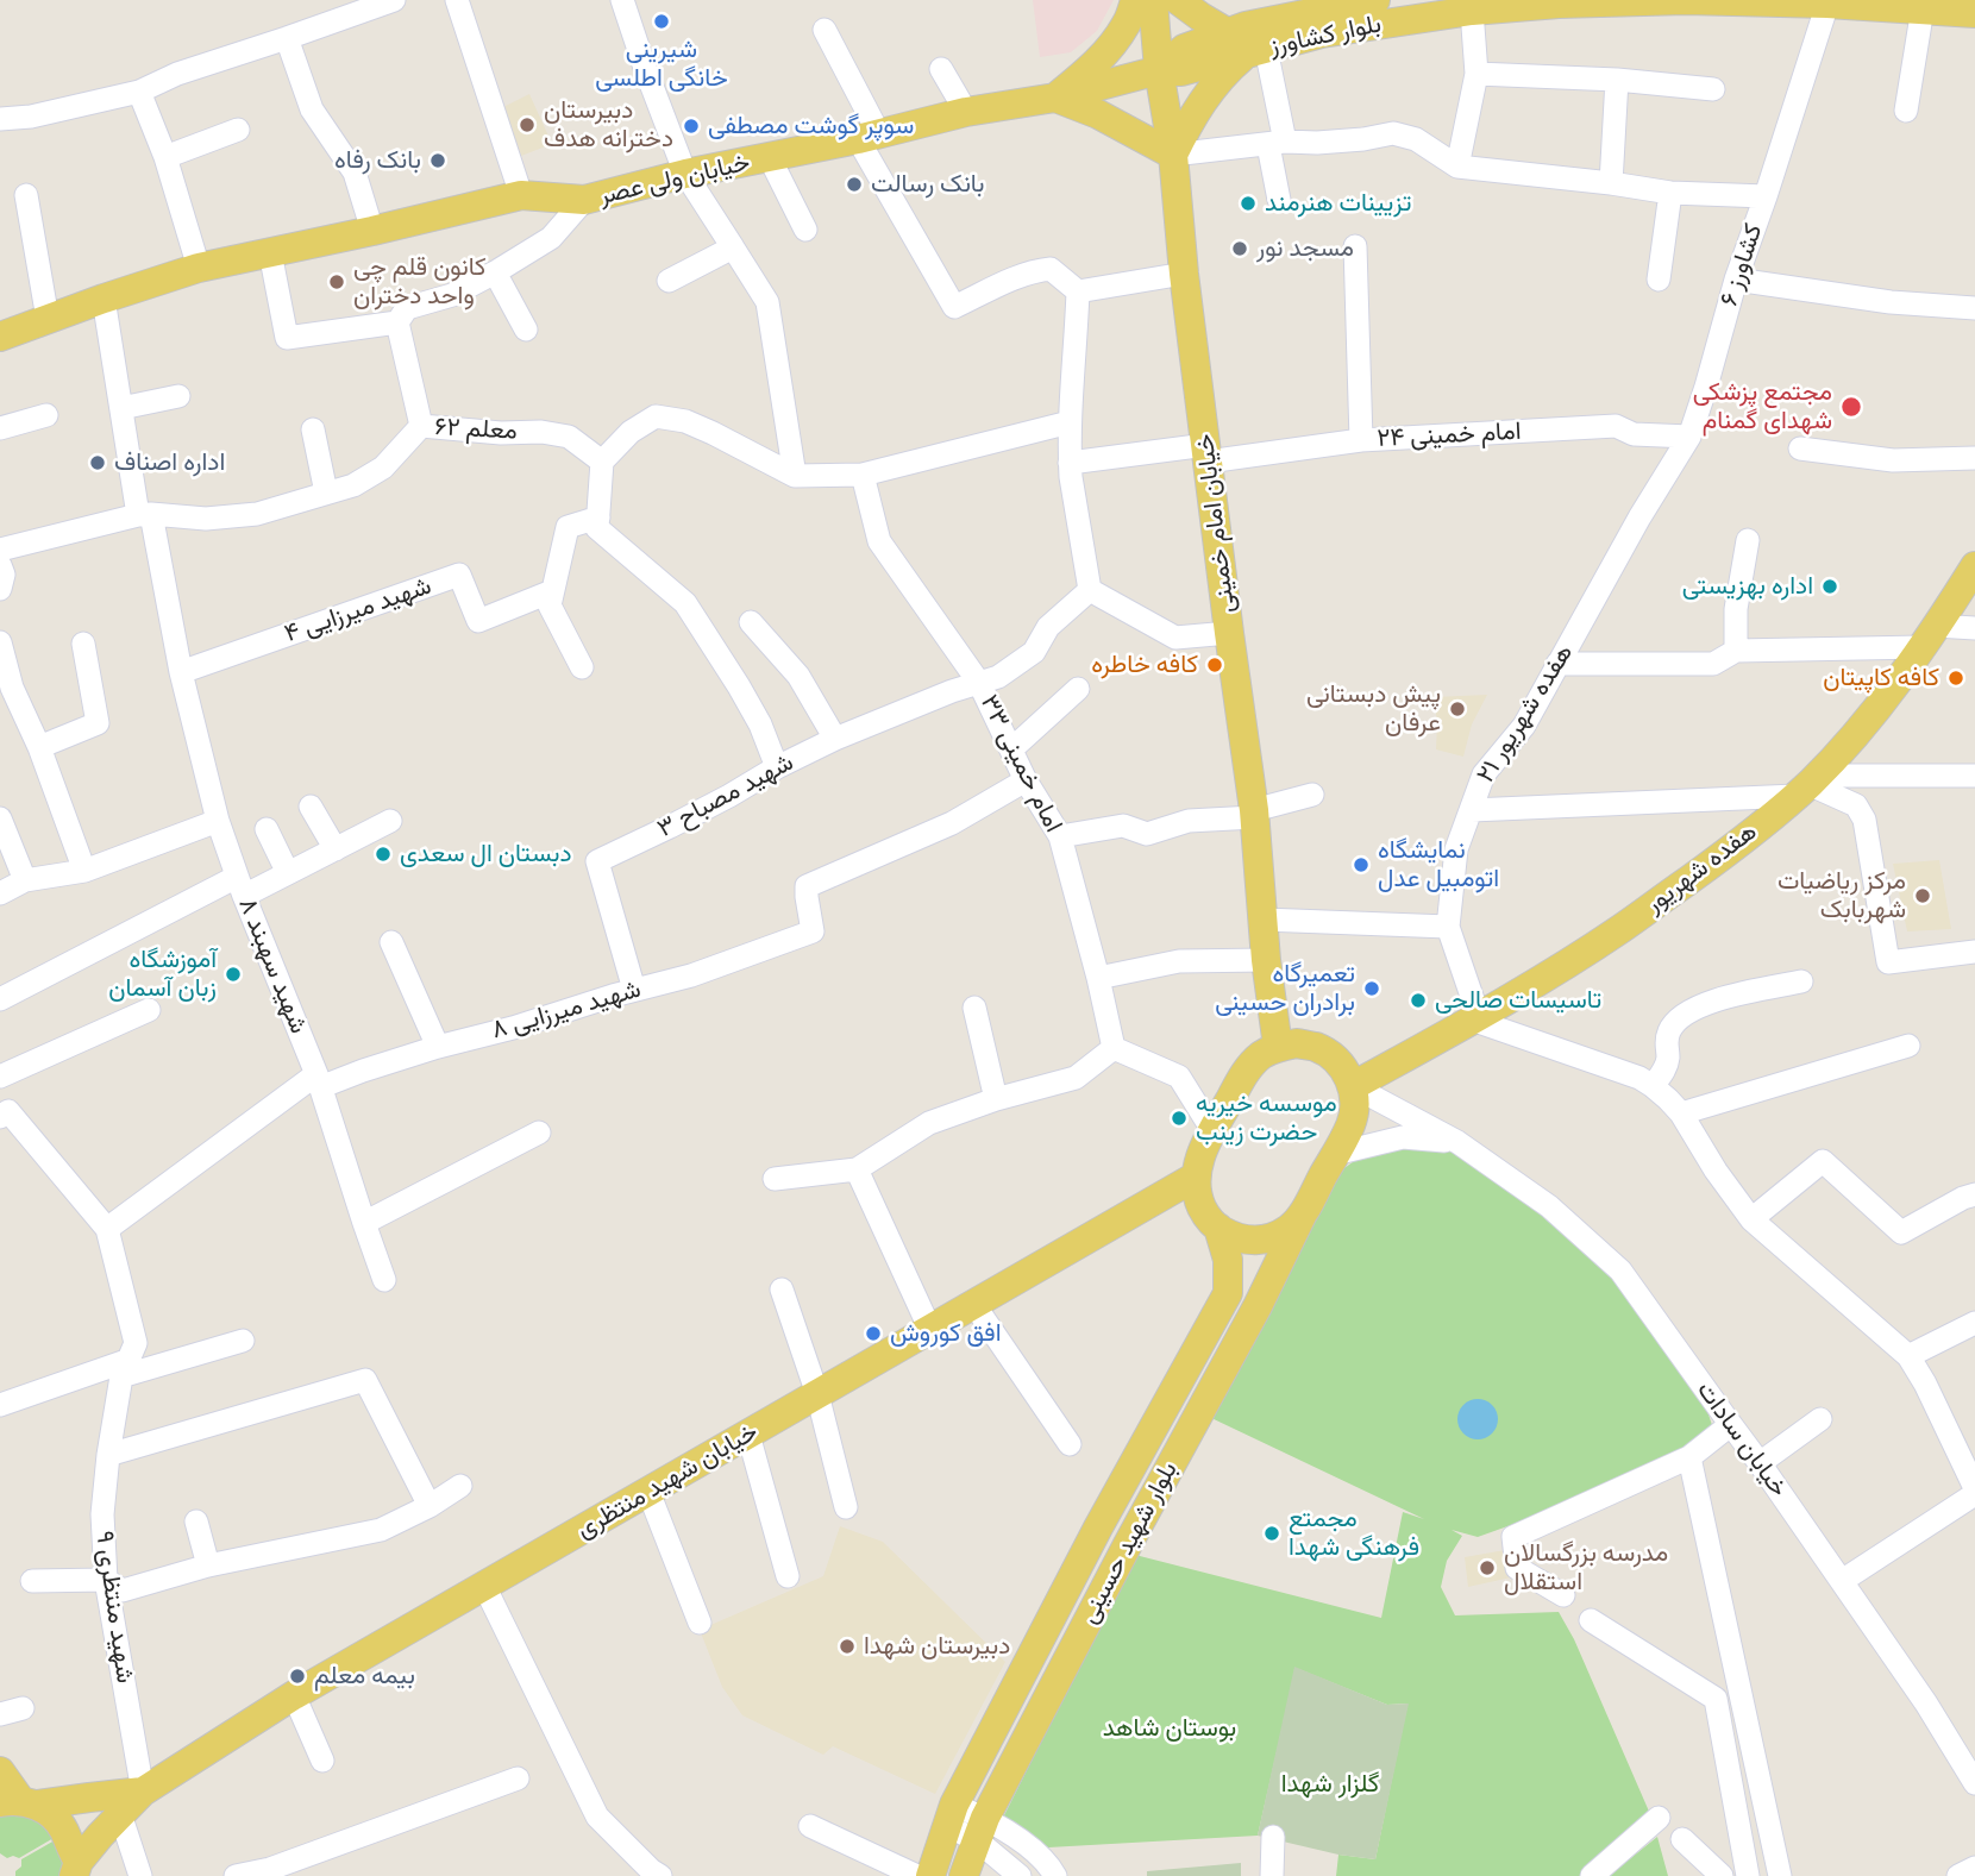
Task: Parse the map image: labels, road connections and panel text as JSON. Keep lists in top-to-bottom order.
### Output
{
  "streets": {
    "main road": [
      "بلوار کشاورز",
      "خیابان ولی عصر",
      "خیابان امام خمینی",
      "هفده شهریور",
      "خیابان شهید منتظری",
      "بلوار شهید حسینی"
    ],
    "street": [
      "کشاورز ۶",
      "معلم ۶۲",
      "امام خمینی ۲۴",
      "شهید میرزایی ۴",
      "هفده شهریور ۲۱",
      "امام خمینی ۳۳",
      "شهید مصباح ۳",
      "شهید سهبند ۸",
      "شهید میرزایی ۸",
      "خیابان سادات",
      "شهید منتظری ۹"
    ]
  },
  "crossings": [
    ["بلوار کشاورز", "خیابان ولی عصر"],
    ["بلوار کشاورز", "کشاورز ۶"],
    ["بلوار کشاورز", "خیابان امام خمینی"],
    ["خیابان ولی عصر", "خیابان امام خمینی"],
    ["خیابان ولی عصر", "شهید سهبند ۸"],
    ["کشاورز ۶", "امام خمینی ۲۴"],
    ["کشاورز ۶", "هفده شهریور ۲۱"],
    ["معلم ۶۲", "شهید سهبند ۸"],
    ["امام خمینی ۲۴", "خیابان امام خمینی"],
    ["خیابان امام خمینی", "هفده شهریور"],
    ["خیابان امام خمینی", "خیابان سادات"],
    ["خیابان امام خمینی", "خیابان شهید منتظری"],
    ["خیابان امام خمینی", "بلوار شهید حسینی"],
    ["شهید میرزایی ۴", "شهید سهبند ۸"],
    ["هفده شهریور ۲۱", "هفده شهریور"],
    ["امام خمینی ۳۳", "شهید مصباح ۳"],
    ["امام خمینی ۳۳", "شهید میرزایی ۸"],
    ["شهید مصباح ۳", "شهید میرزایی ۸"],
    ["هفده شهریور", "خیابان سادات"],
    ["هفده شهریور", "خیابان شهید منتظری"],
    ["هفده شهریور", "بلوار شهید حسینی"],
    ["شهید سهبند ۸", "شهید میرزایی ۸"],
    ["شهید میرزایی ۸", "شهید منتظری ۹"],
    ["خیابان سادات", "خیابان شهید منتظری"],
    ["خیابان سادات", "بلوار شهید حسینی"],
    ["خیابان شهید منتظری", "بلوار شهید حسینی"],
    ["خیابان شهید منتظری", "شهید منتظری ۹"]
  ],
  "parks": ["بوستان شاهد", "گلزار شهدا"],
  "places": [
    "شیرینی خانگی اطلسی",
    "دبیرستان دخترانه هدف",
    "سوپر گوشت مصطفی",
    "بانک رفاه",
    "بانک رسالت",
    "تزیینات هنرمند",
    "مسجد نور",
    "کانون قلم چی واحد دختران",
    "مجتمع پزشکی شهدای گمنام",
    "اداره اصناف",
    "اداره بهزیستی",
    "کافه خاطره",
    "کافه کاپیتان",
    "پیش دبستانی عرفان",
    "دبستان ال سعدی",
    "نمایشگاه اتومبیل عدل",
    "مرکز ریاضیات شهربابک",
    "آموزشگاه زبان آسمان",
    "تعمیرگاه برادران حسینی",
    "تاسیسات صالحی",
    "موسسه خیریه حضرت زینب",
    "افق کوروش",
    "مجمتع فرهنگی شهدا",
    "مدرسه بزرگسالان استقلال",
    "دبیرستان شهدا",
    "بیمه معلم"
  ]
}
